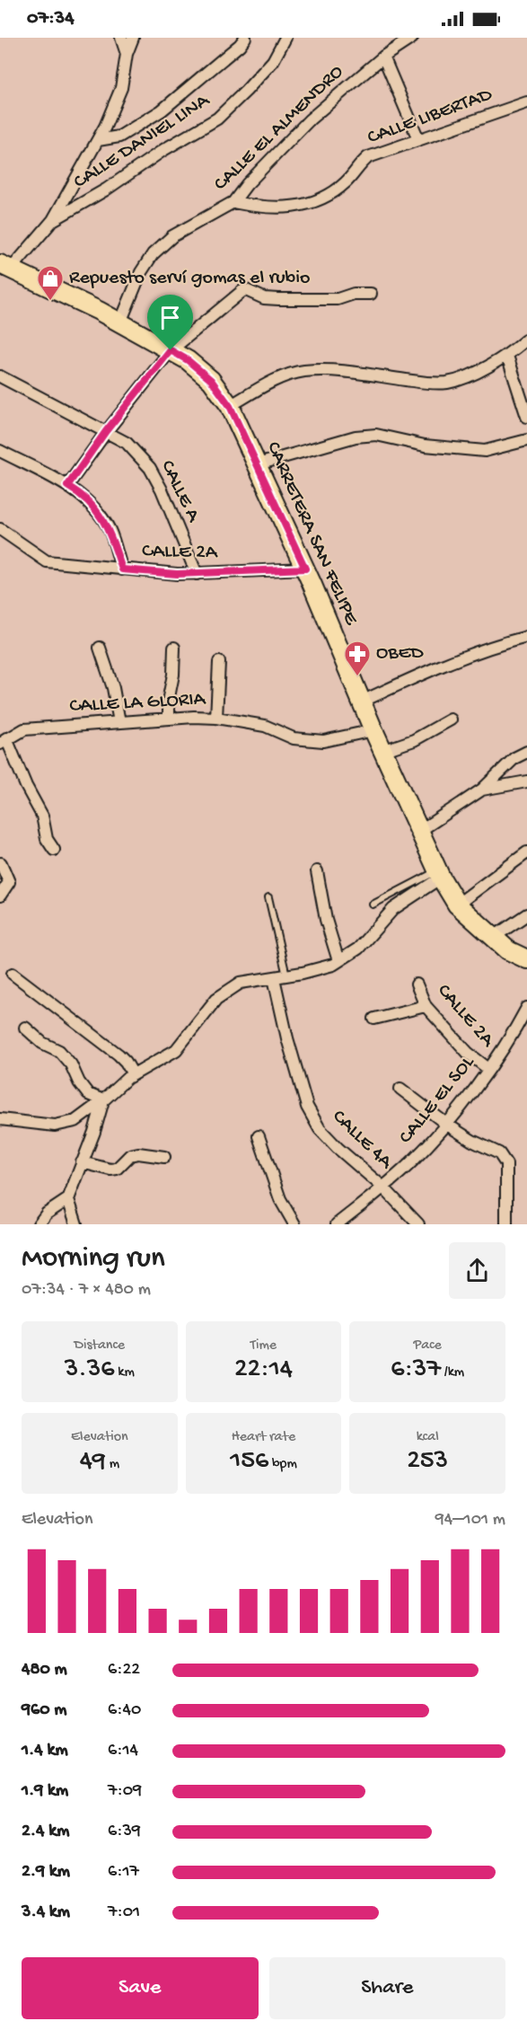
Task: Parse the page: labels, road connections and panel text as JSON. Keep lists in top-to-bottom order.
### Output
{
  "streets": {
    "main road": ["CARRETERA SAN FELIPE"],
    "street": [
      "CALLE LIBERTAD",
      "CALLE EL ALMENDRO",
      "CALLE DANIEL LINA",
      "CALLE A",
      "CALLE 2A",
      "CALLE LA GLORIA",
      "CALLE EL SOL",
      "CALLE 4A"
    ]
  },
  "crossings": [
    ["CALLE LIBERTAD", "CALLE EL ALMENDRO"],
    ["CALLE EL ALMENDRO", "CARRETERA SAN FELIPE"],
    ["CALLE A", "CALLE 2A"],
    ["CARRETERA SAN FELIPE", "CALLE 2A"],
    ["CARRETERA SAN FELIPE", "CALLE LA GLORIA"],
    ["CALLE 2A", "CALLE EL SOL"],
    ["CALLE EL SOL", "CALLE 4A"]
  ],
  "places": {
    "shop": ["Repuesto serví gomas el rubio"],
    "pharmacy": ["OBED"]
  },
  "page": {
    "status": "07:34",
    "heading": ["Morning run", "07:34 · 7 × 480 m"],
    "stats": [
      ["Distance", "3.36 km"],
      ["Time", "22:14"],
      ["Pace", "6:37 /km"],
      ["Elevation", "49 m"],
      ["Heart rate", "156 bpm"],
      ["kcal", "253"]
    ],
    "chart": ["Elevation", "94–101 m"],
    "list": [
      {
        "name": "480 m",
        "note": "6:22"
      },
      {
        "name": "960 m",
        "note": "6:40"
      },
      {
        "name": "1.4 km",
        "note": "6:14"
      },
      {
        "name": "1.9 km",
        "note": "7:09"
      },
      {
        "name": "2.4 km",
        "note": "6:39"
      },
      {
        "name": "2.9 km",
        "note": "6:17"
      },
      {
        "name": "3.4 km",
        "note": "7:01"
      }
    ],
    "buttons": ["Save", "Share"]
  }
}
